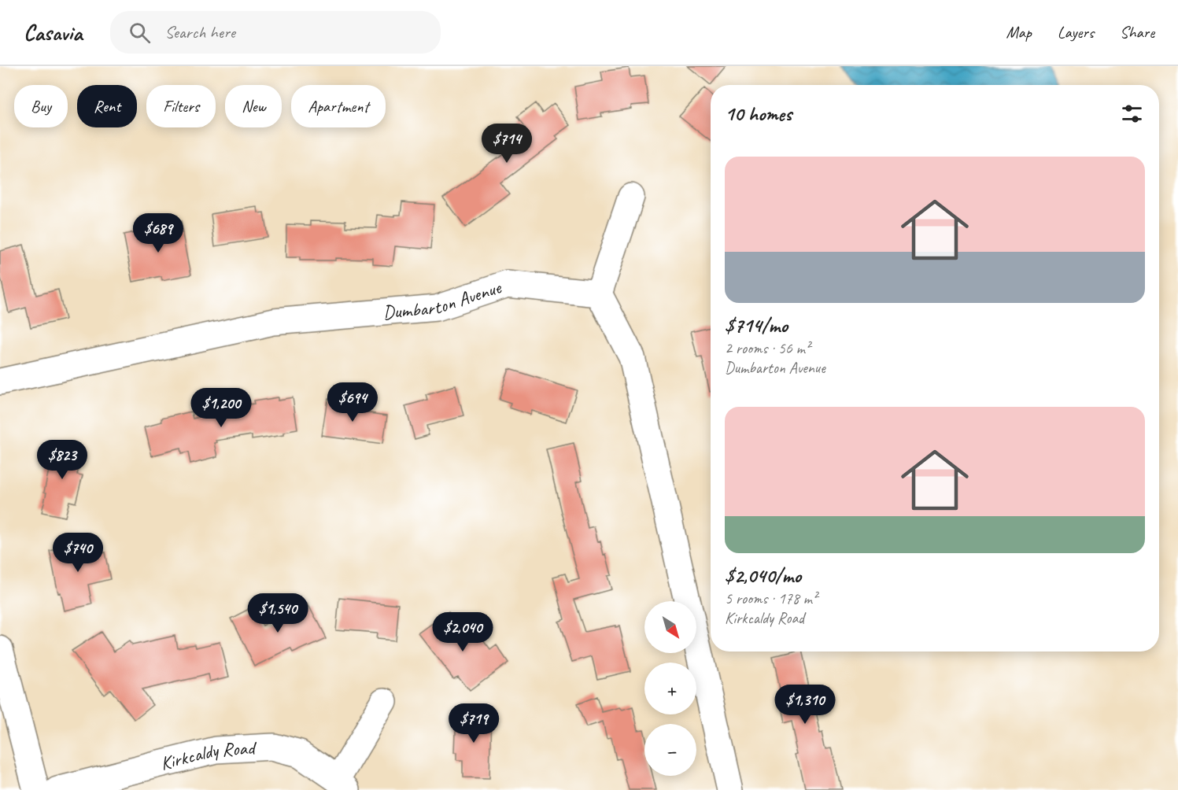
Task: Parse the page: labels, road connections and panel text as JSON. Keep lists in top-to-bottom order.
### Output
{
  "streets": {
    "street": ["Dumbarton Avenue", "Kirkcaldy Road"]
  },
  "north": "bottom right",
  "page": {
    "header": "Casavia",
    "search": "Search here",
    "nav": ["Map", "Layers", "Share"],
    "chip": [
      "Buy",
      "Rent",
      "Filters",
      "New",
      "Apartment"
    ],
    "heading": "10 homes",
    "price": [
      "$714",
      "$689",
      "$694",
      "$1,200",
      "$823",
      "$740",
      "$1,540",
      "$2,040",
      "$1,310",
      "$719"
    ],
    "list": [
      {
        "name": "$714/mo",
        "note": "2 rooms · 56 m² · Dumbarton Avenue"
      },
      {
        "name": "$2,040/mo",
        "note": "5 rooms · 178 m² · Kirkcaldy Road"
      }
    ],
    "map_buttons": ["+", "−"]
  }
}
